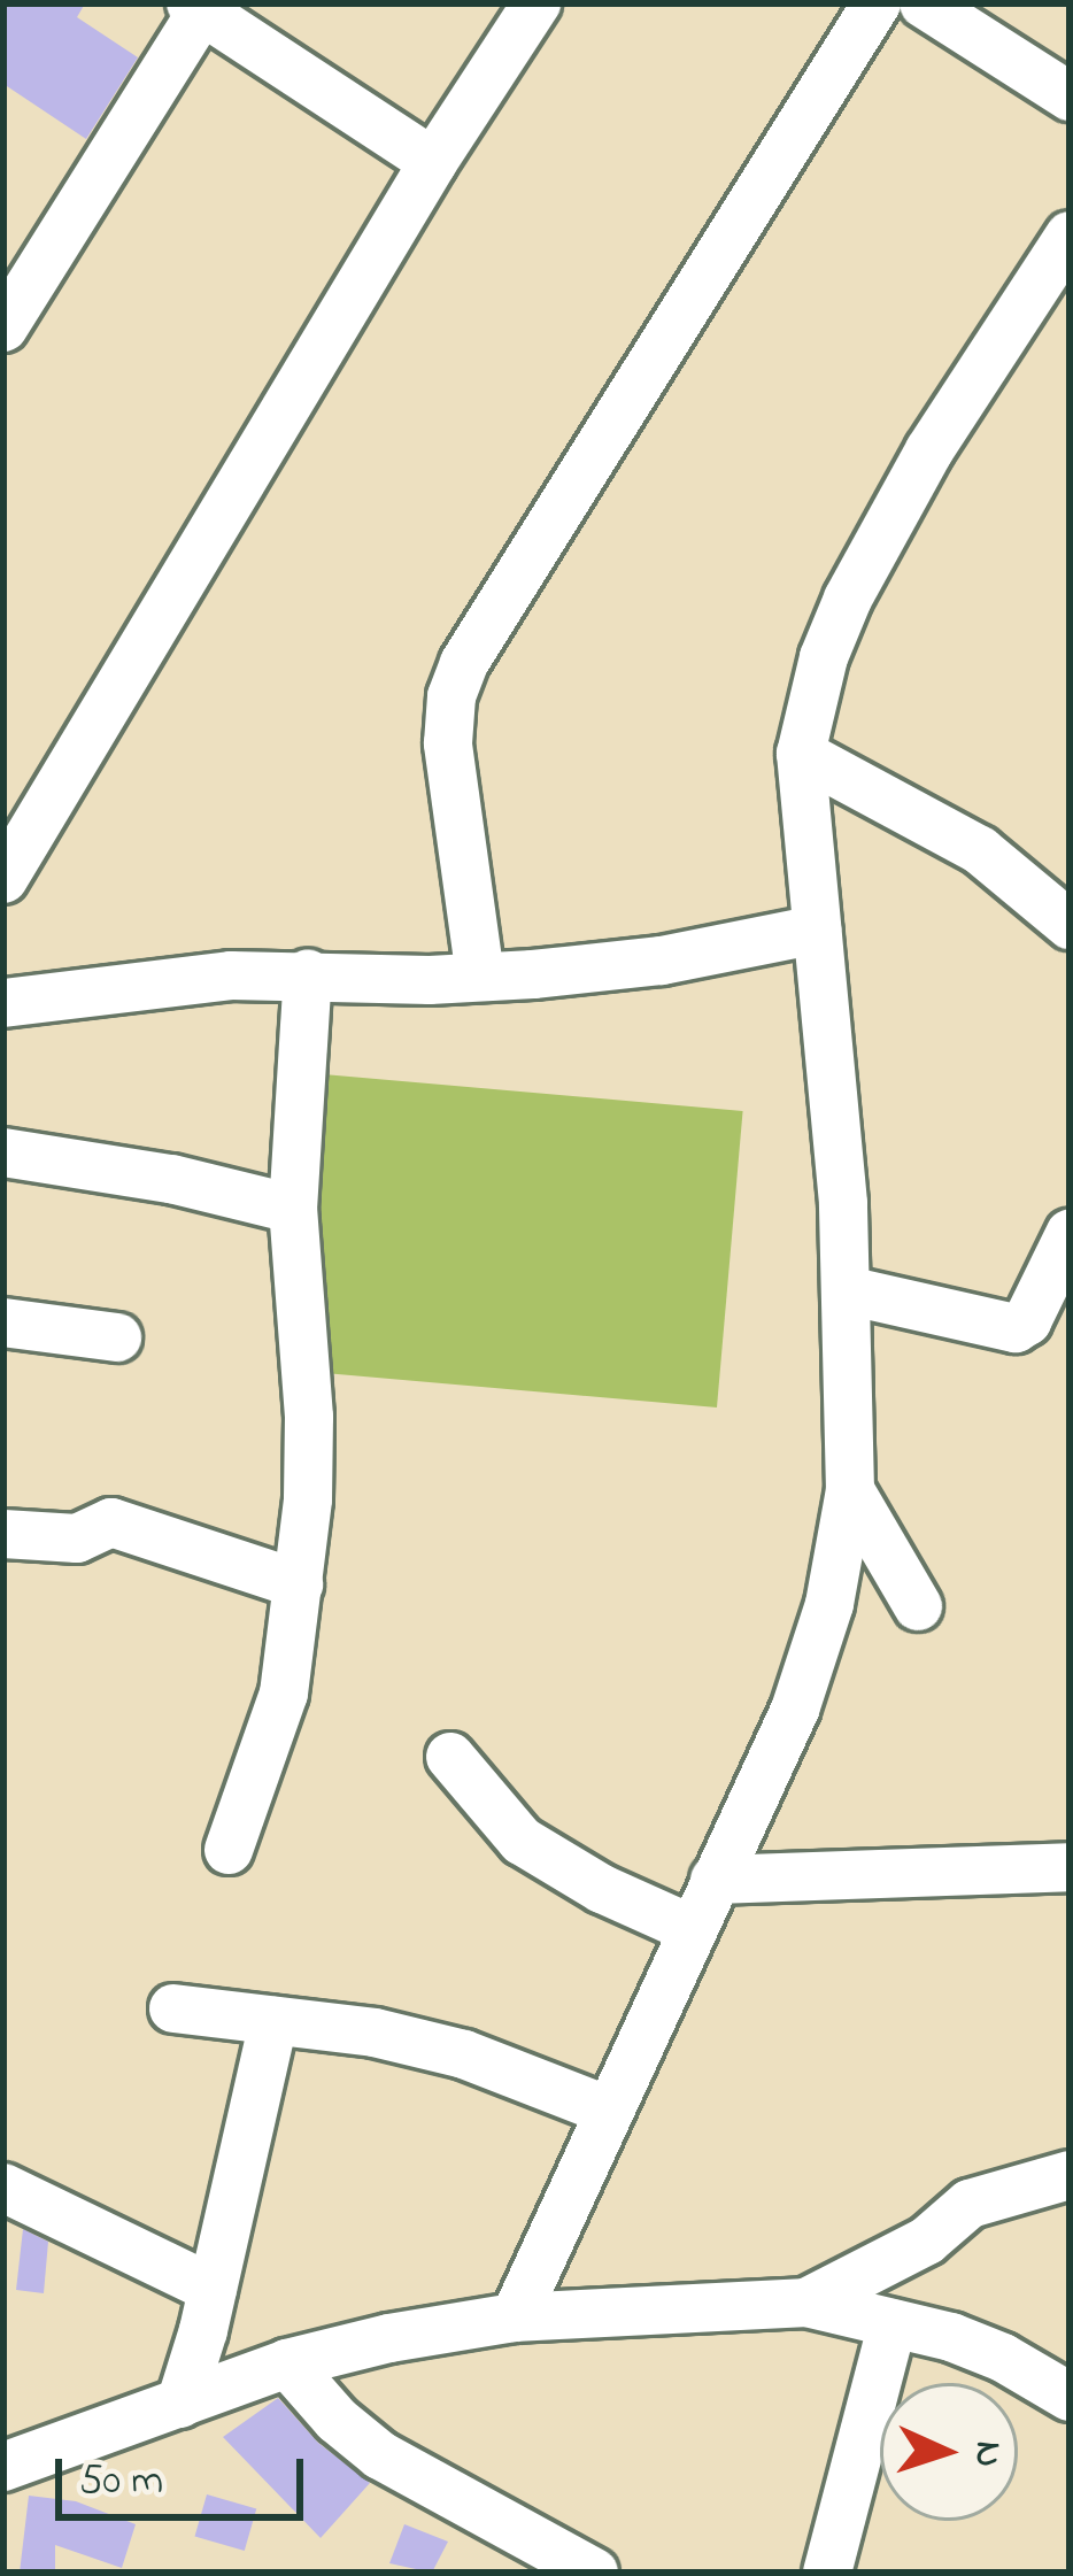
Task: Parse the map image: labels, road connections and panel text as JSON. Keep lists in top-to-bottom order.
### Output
{
  "scale_bar": "50 m",
  "north": "right"
}
